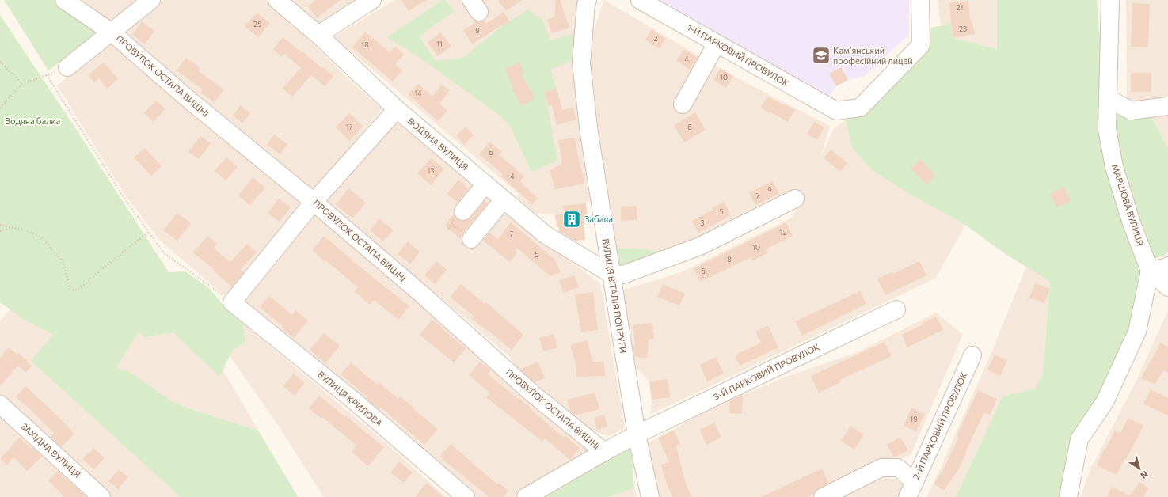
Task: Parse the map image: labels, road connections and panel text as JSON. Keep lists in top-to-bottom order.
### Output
{
  "streets": {
    "street": [
      "1-Й ПАРКОВИЙ ПРОВУЛОК",
      "ПРОВУЛОК ОСТАПА ВИШНІ",
      "ВОДЯНА ВУЛИЦЯ",
      "МАРШОВА ВУЛИЦЯ",
      "ВУЛИЦЯ ВІТАЛІЯ ПОПРУГИ",
      "3-Й ПАРКОВИЙ ПРОВУЛОК",
      "ВУЛИЦЯ КРИЛОВА",
      "2-Й ПАРКОВИЙ ПРОВУЛОК",
      "ЗАХІДНА ВУЛИЦЯ"
    ]
  },
  "crossings": [
    ["ПРОВУЛОК ОСТАПА ВИШНІ", "3-Й ПАРКОВИЙ ПРОВУЛОК"],
    ["ВОДЯНА ВУЛИЦЯ", "ВУЛИЦЯ ВІТАЛІЯ ПОПРУГИ"],
    ["ВУЛИЦЯ ВІТАЛІЯ ПОПРУГИ", "3-Й ПАРКОВИЙ ПРОВУЛОК"]
  ],
  "parks": ["Водяна балка"],
  "places": {
    "school or university": ["Кам’янський професійний лицей"],
    "building": ["Забава"]
  },
  "house_numbers": [
    "21",
    "25",
    "23",
    "9",
    "2",
    "11",
    "18",
    "4",
    "10",
    "14",
    "17",
    "6",
    "6",
    "13",
    "4",
    "9",
    "7",
    "5",
    "3",
    "12",
    "7",
    "10",
    "5",
    "8",
    "6",
    "19"
  ],
  "north": "bottom right"
}
